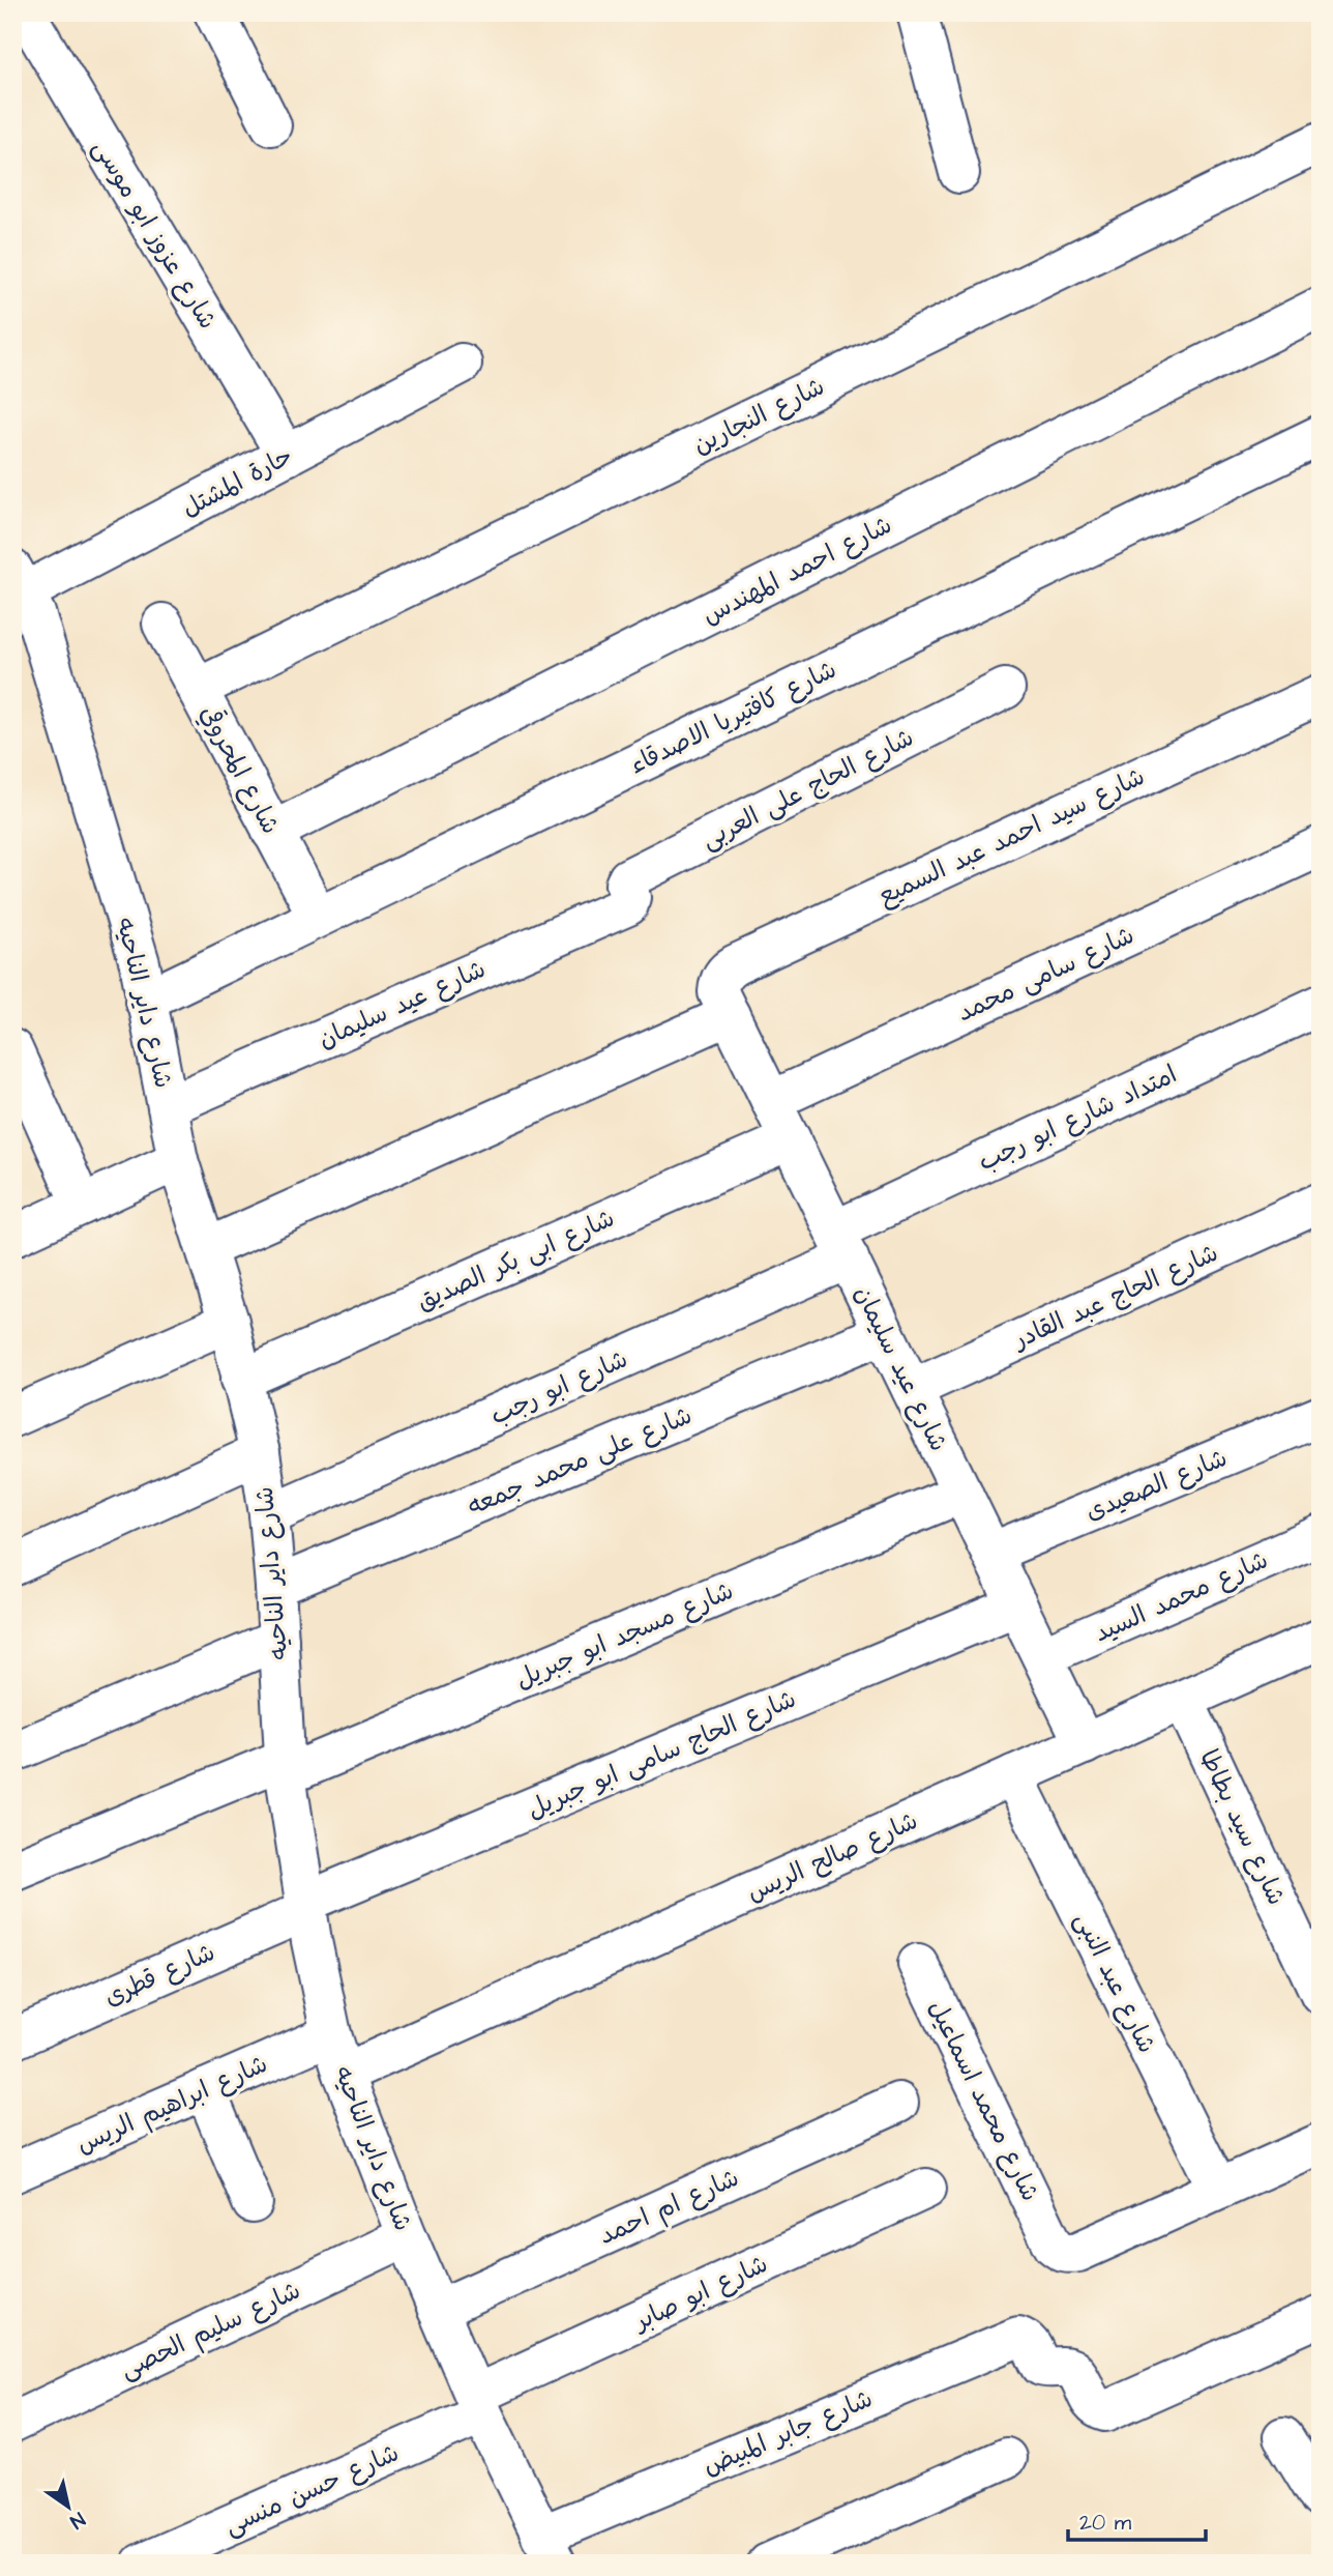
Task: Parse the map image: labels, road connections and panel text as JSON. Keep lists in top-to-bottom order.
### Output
{
  "streets": {
    "street": [
      "شارع عزوز ابو موسى",
      "شارع النجارين",
      "حارة المشتل",
      "شارع احمد المهندس",
      "شارع كافتيريا الاصدقاء",
      "شارع المحروقي",
      "شارع الحاج على العربى",
      "شارع سيد احمد عبد السميع",
      "شارع سامى محمد",
      "شارع داير الناحيه",
      "شارع عيد سليمان",
      "امتداد شارع ابو رجب",
      "شارع ابى بكر الصديق",
      "شارع الحاج عبد القادر",
      "شارع ابو رجب",
      "شارع على محمد جمعه",
      "شارع الصعيدى",
      "شارع محمد السيد",
      "شارع مسجد ابو جبريل",
      "شارع الحاج سامى ابو جبريل",
      "شارع سيد بطاطا",
      "شارع صالح الريس",
      "شارع قطرى",
      "شارع عبد النبى",
      "شارع محمد اسماعيل",
      "شارع ابراهيم الريس",
      "شارع ام احمد",
      "شارع ابو صابر",
      "شارع سليم الحصى",
      "شارع جابر المبيض",
      "شارع حسن منسى"
    ]
  },
  "crossings": [
    ["شارع عزوز ابو موسى", "حارة المشتل"],
    ["شارع النجارين", "شارع المحروقي"],
    ["حارة المشتل", "شارع داير الناحيه"],
    ["شارع احمد المهندس", "شارع المحروقي"],
    ["شارع كافتيريا الاصدقاء", "شارع المحروقي"],
    ["شارع كافتيريا الاصدقاء", "شارع داير الناحيه"],
    ["شارع الحاج على العربى", "شارع عيد سليمان"],
    ["شارع سيد احمد عبد السميع", "شارع عيد سليمان"],
    ["شارع سامى محمد", "شارع عيد سليمان"],
    ["شارع داير الناحيه", "شارع عيد سليمان"],
    ["شارع داير الناحيه", "شارع ابى بكر الصديق"],
    ["شارع داير الناحيه", "شارع ابو رجب"],
    ["شارع داير الناحيه", "شارع على محمد جمعه"],
    ["شارع داير الناحيه", "شارع مسجد ابو جبريل"],
    ["شارع داير الناحيه", "شارع الحاج سامى ابو جبريل"],
    ["شارع داير الناحيه", "شارع صالح الريس"],
    ["شارع داير الناحيه", "شارع قطرى"],
    ["شارع داير الناحيه", "شارع ابراهيم الريس"],
    ["شارع داير الناحيه", "شارع ام احمد"],
    ["شارع داير الناحيه", "شارع ابو صابر"],
    ["شارع داير الناحيه", "شارع سليم الحصى"],
    ["شارع داير الناحيه", "شارع جابر المبيض"],
    ["شارع داير الناحيه", "شارع حسن منسى"],
    ["شارع عيد سليمان", "امتداد شارع ابو رجب"],
    ["شارع عيد سليمان", "شارع ابى بكر الصديق"],
    ["شارع عيد سليمان", "شارع الحاج عبد القادر"],
    ["شارع عيد سليمان", "شارع ابو رجب"],
    ["شارع عيد سليمان", "شارع على محمد جمعه"],
    ["شارع عيد سليمان", "شارع الصعيدى"],
    ["شارع عيد سليمان", "شارع محمد السيد"],
    ["شارع عيد سليمان", "شارع مسجد ابو جبريل"],
    ["شارع عيد سليمان", "شارع الحاج سامى ابو جبريل"],
    ["شارع عيد سليمان", "شارع صالح الريس"],
    ["امتداد شارع ابو رجب", "شارع ابو رجب"],
    ["شارع الحاج سامى ابو جبريل", "شارع قطرى"],
    ["شارع سيد بطاطا", "شارع صالح الريس"],
    ["شارع صالح الريس", "شارع عبد النبى"],
    ["شارع عبد النبى", "شارع محمد اسماعيل"],
    ["شارع ابو صابر", "شارع حسن منسى"]
  ],
  "scale_bar": "20 m",
  "north": "bottom right"
}
